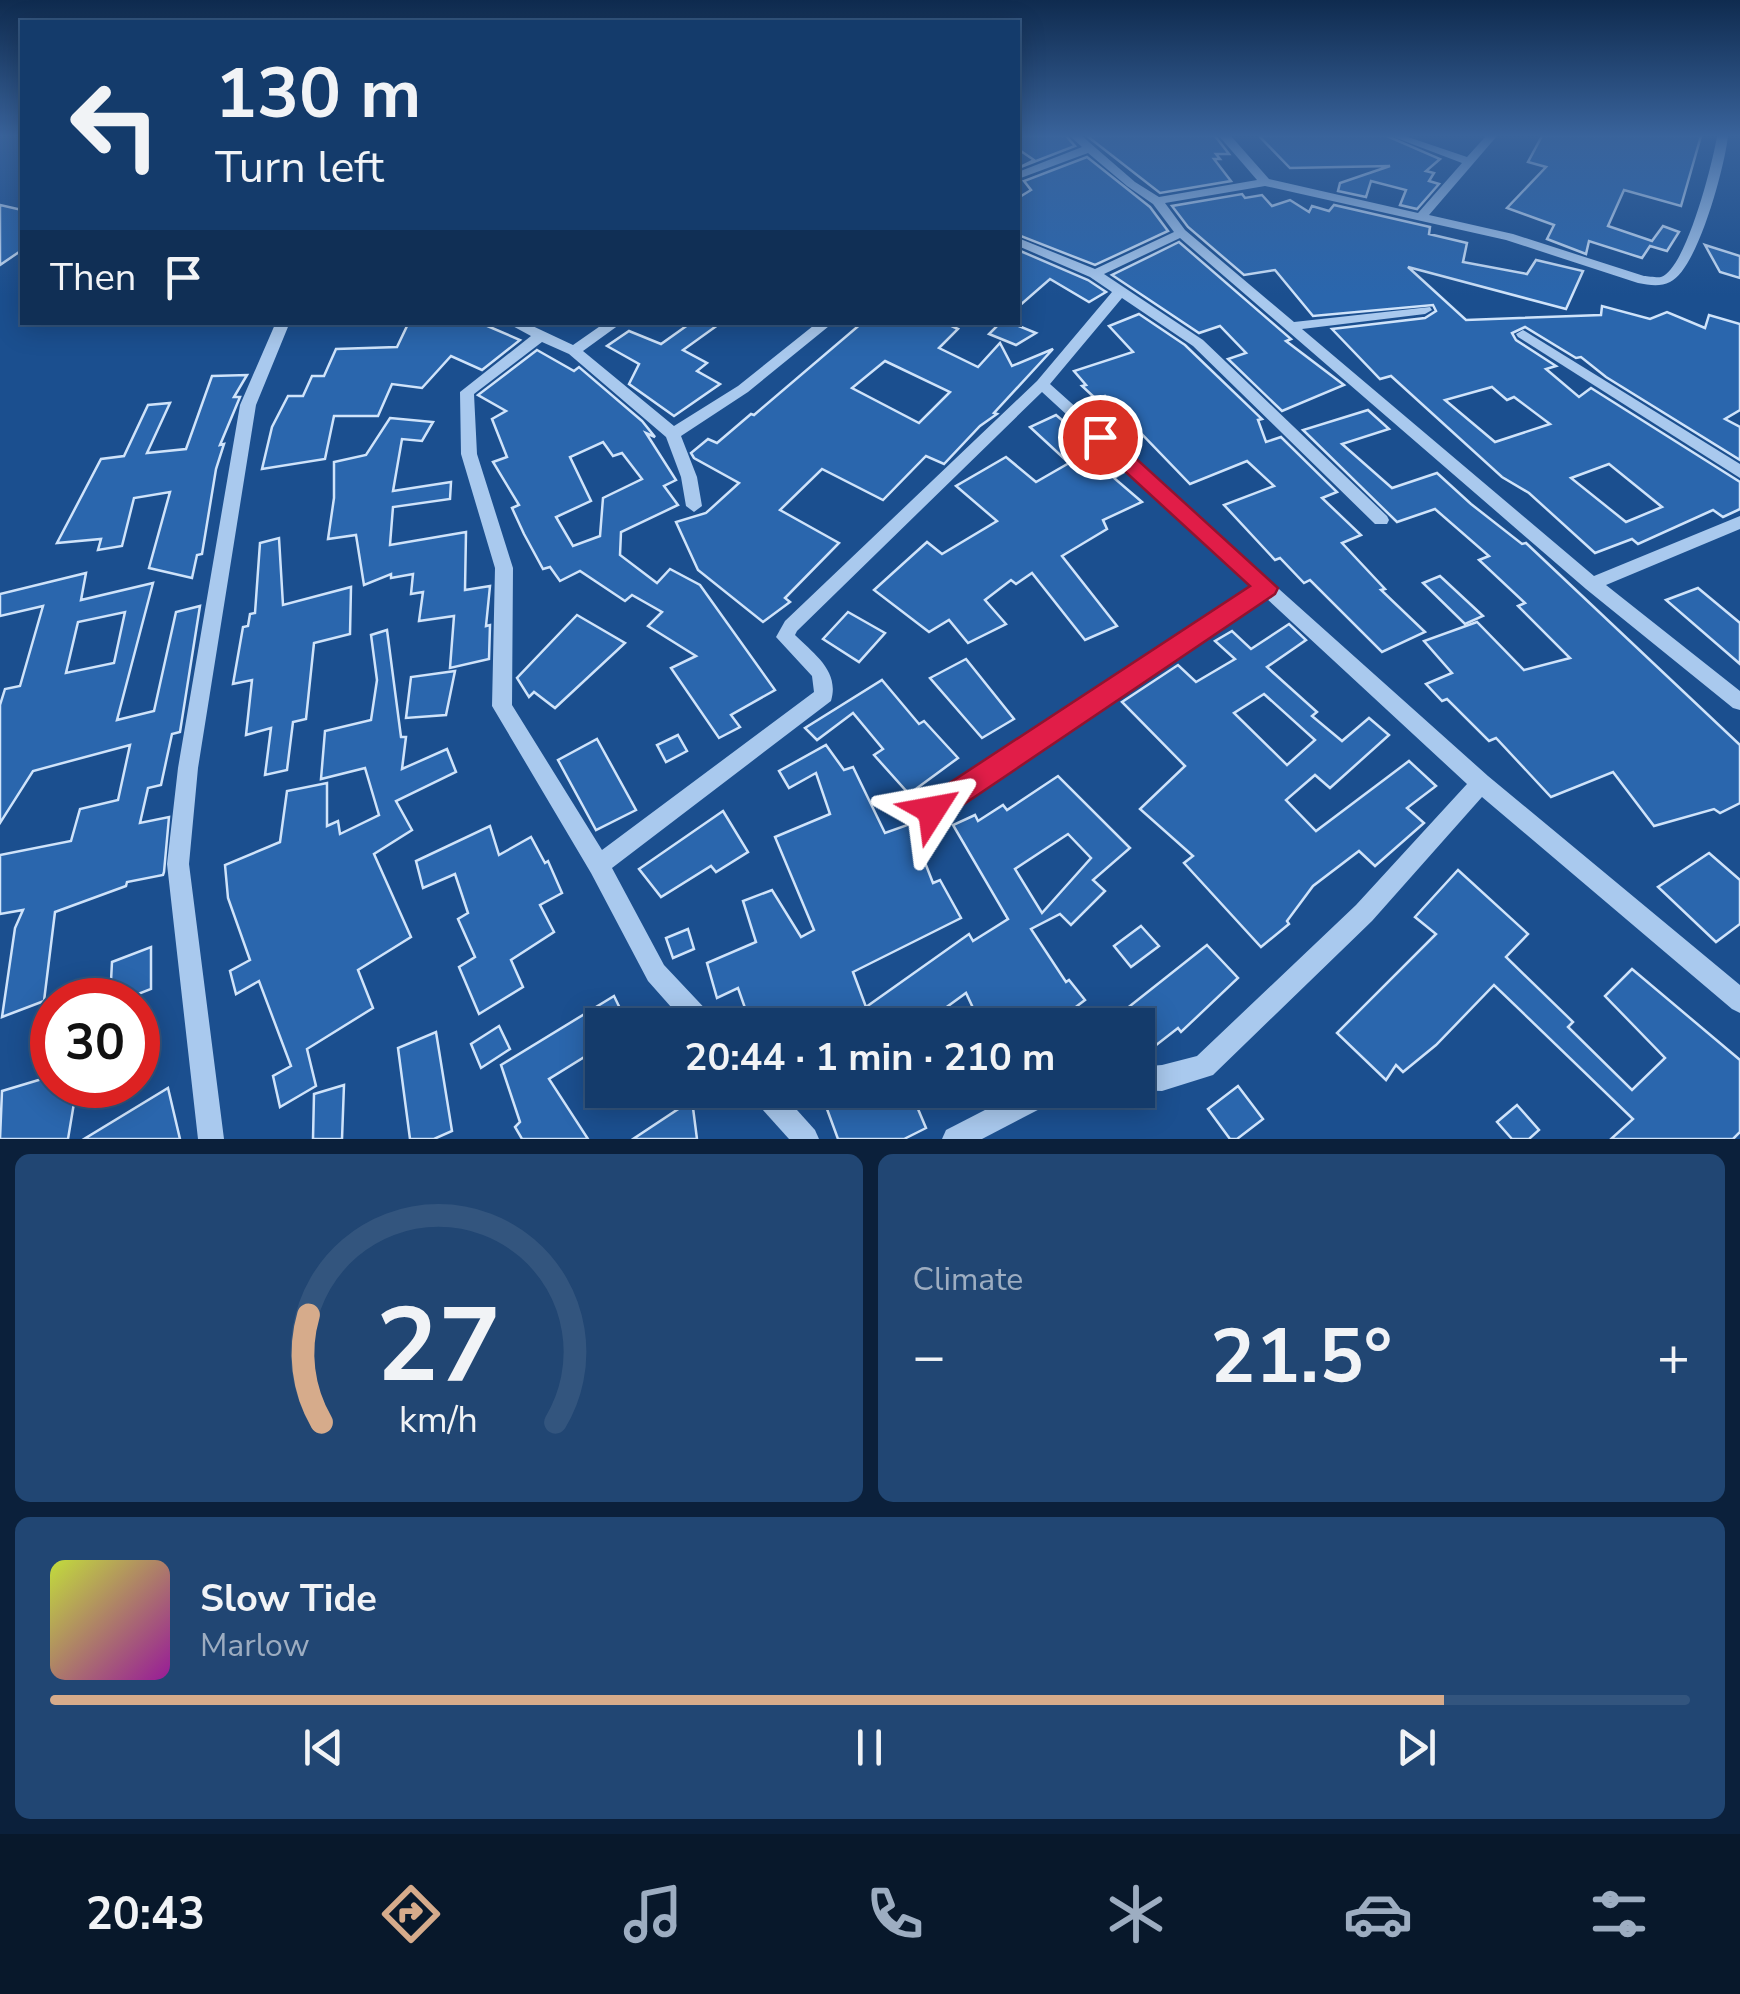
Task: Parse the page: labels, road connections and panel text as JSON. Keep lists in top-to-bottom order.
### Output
{
  "page": {
    "turn": ["130 m", "Turn left"],
    "then": "Then",
    "limit": "30",
    "trip": "20:44 · 1 min · 210 m",
    "tile": "Climate",
    "heat": ["−", "21.5°", "+"],
    "song": ["Slow Tide", "Marlow"],
    "tabs": "20:43",
    "gauge": ["27", "km/h"]
  }
}
